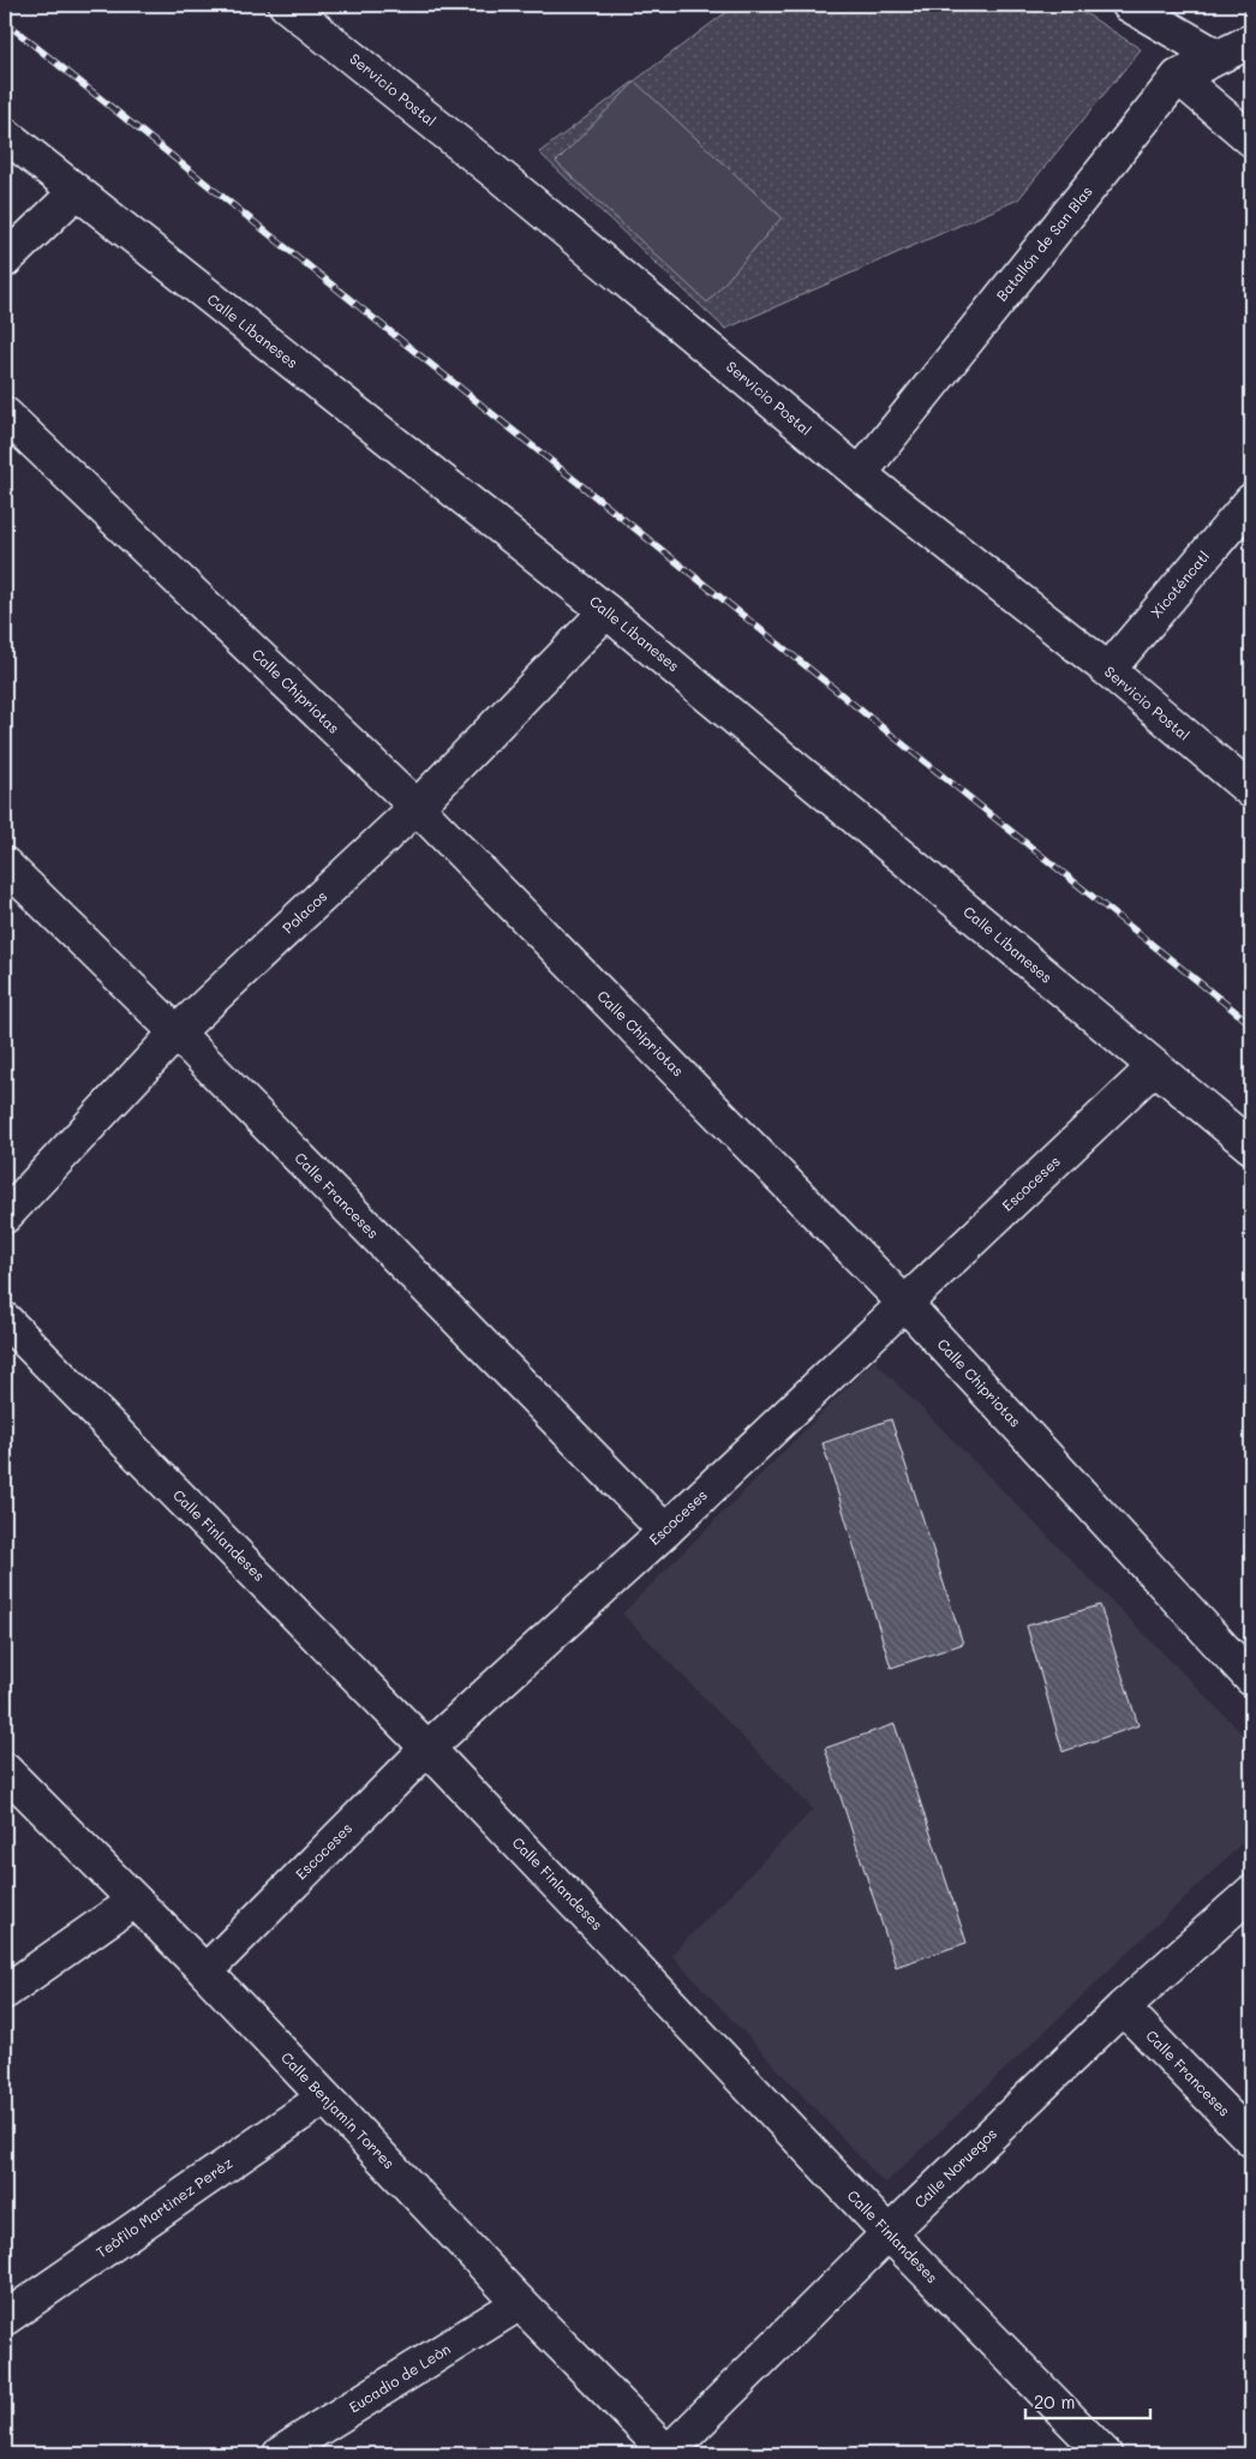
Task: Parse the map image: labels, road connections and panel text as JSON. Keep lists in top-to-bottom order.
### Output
{
  "streets": {
    "street": [
      "Servicio Postal",
      "Batallón de San Blas",
      "Calle Libaneses",
      "Xicoténcatl",
      "Calle Chipriotas",
      "Polacos",
      "Escoceses",
      "Calle Franceses",
      "Calle Finlandeses",
      "Calle Benjamín Torres",
      "Calle Noruegos",
      "Teòfilo Martìnez Perèz",
      "Eucadio de Leòn"
    ]
  },
  "crossings": [
    ["Servicio Postal", "Batallón de San Blas"],
    ["Servicio Postal", "Xicoténcatl"],
    ["Calle Libaneses", "Polacos"],
    ["Calle Libaneses", "Escoceses"],
    ["Calle Chipriotas", "Polacos"],
    ["Calle Chipriotas", "Escoceses"],
    ["Polacos", "Calle Franceses"],
    ["Escoceses", "Calle Franceses"],
    ["Escoceses", "Calle Finlandeses"],
    ["Escoceses", "Calle Benjamín Torres"],
    ["Calle Franceses", "Calle Noruegos"],
    ["Calle Finlandeses", "Calle Noruegos"],
    ["Calle Benjamín Torres", "Calle Noruegos"],
    ["Calle Benjamín Torres", "Teòfilo Martìnez Perèz"],
    ["Calle Benjamín Torres", "Eucadio de Leòn"]
  ],
  "scale_bar": "20 m"
}
